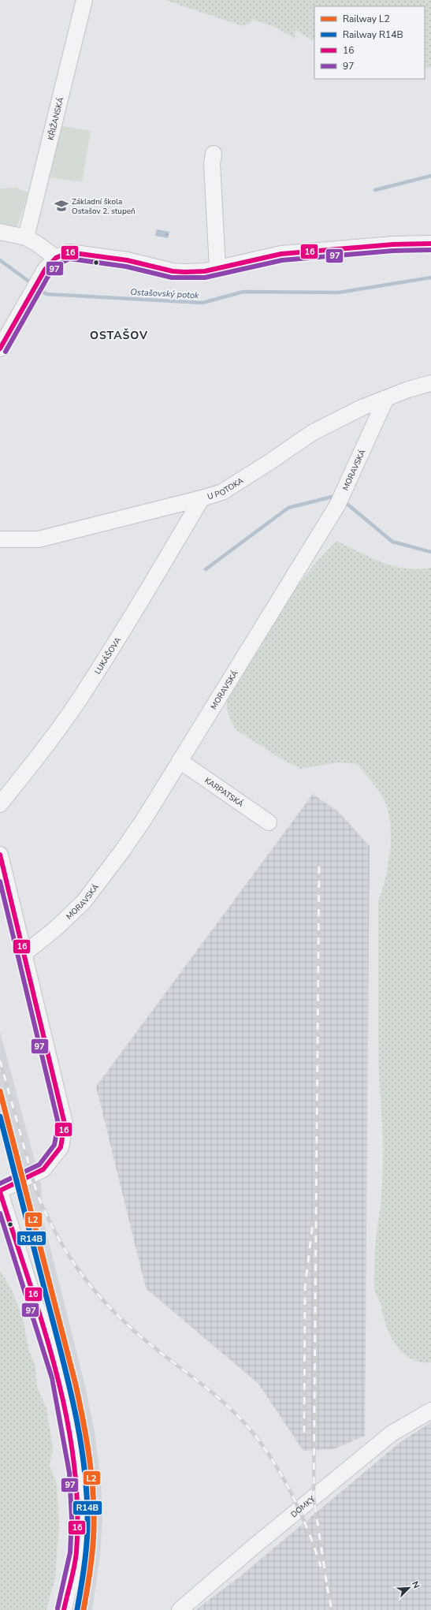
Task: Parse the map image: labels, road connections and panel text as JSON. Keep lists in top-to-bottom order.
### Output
{
  "streets": {
    "street": [
      "KŘIŽANSKÁ",
      "MORAVSKÁ",
      "U POTOKA",
      "LUKÁŠOVA",
      "KARPATSKÁ",
      "DOMKY"
    ]
  },
  "crossings": [
    ["MORAVSKÁ", "U POTOKA"],
    ["MORAVSKÁ", "KARPATSKÁ"],
    ["U POTOKA", "LUKÁŠOVA"]
  ],
  "districts": ["OSTAŠOV"],
  "water": ["Ostašovský potok"],
  "places": {
    "school or university": ["Základní škola Ostašov 2. stupeň"]
  },
  "lines": [
    "transit line 16",
    "transit line 97",
    "rail line L2",
    "rail line R14B"
  ],
  "legend": [
    "Railway L2",
    "Railway R14B",
    "16",
    "97"
  ],
  "north": "top right"
}
